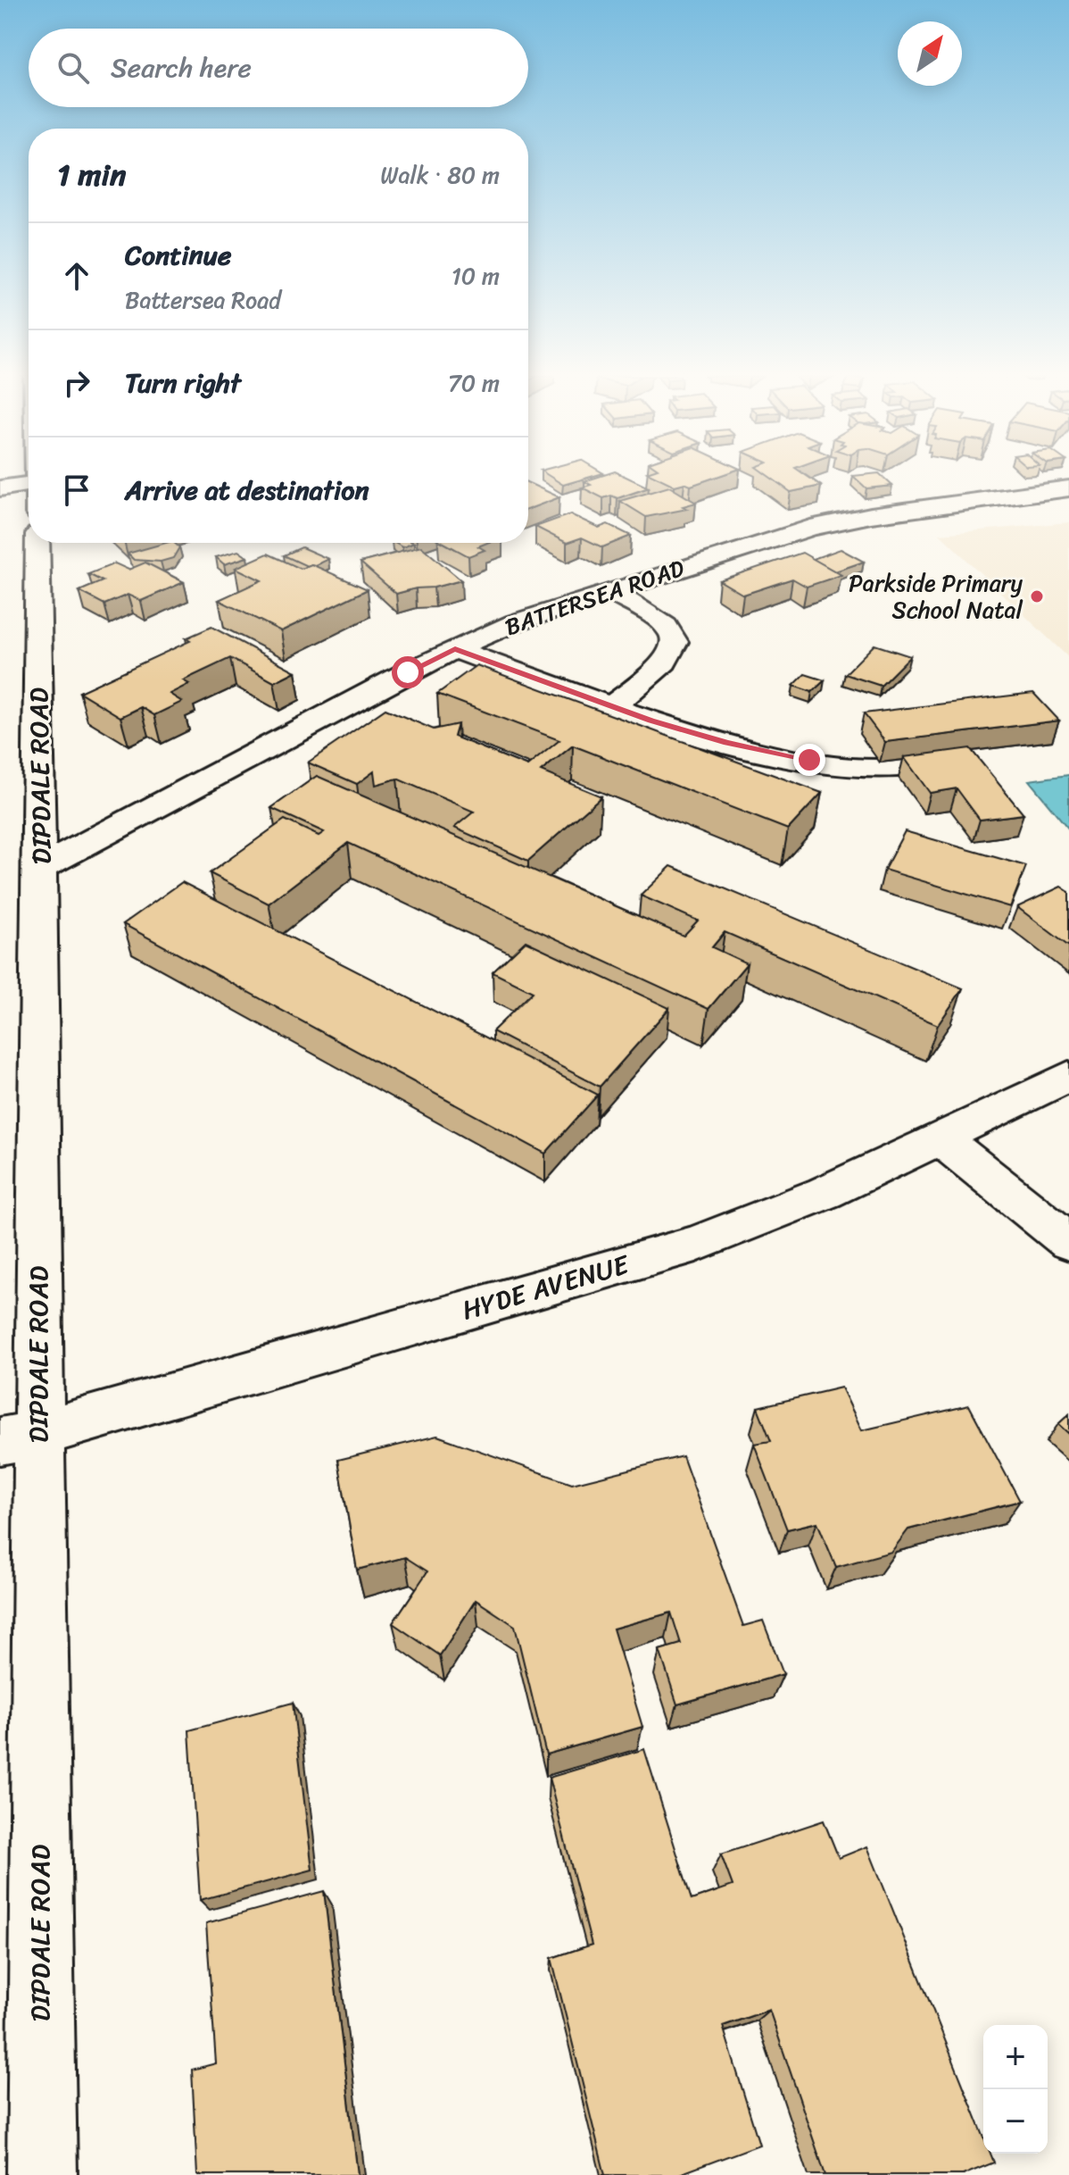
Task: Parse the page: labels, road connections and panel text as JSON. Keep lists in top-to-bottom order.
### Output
{
  "streets": {
    "street": ["BATTERSEA ROAD", "DIPDALE ROAD", "HYDE AVENUE"]
  },
  "crossings": [
    ["BATTERSEA ROAD", "DIPDALE ROAD"],
    ["DIPDALE ROAD", "HYDE AVENUE"]
  ],
  "places": ["Parkside Primary School Natal"],
  "north": "top right",
  "page": {
    "search": "Search here",
    "heading": ["1 min", "Walk · 80 m"],
    "list": [
      ["Continue", "Battersea Road", "10 m"],
      ["Turn right", "70 m"],
      "Arrive at destination"
    ],
    "map_buttons": ["+", "−"]
  }
}
